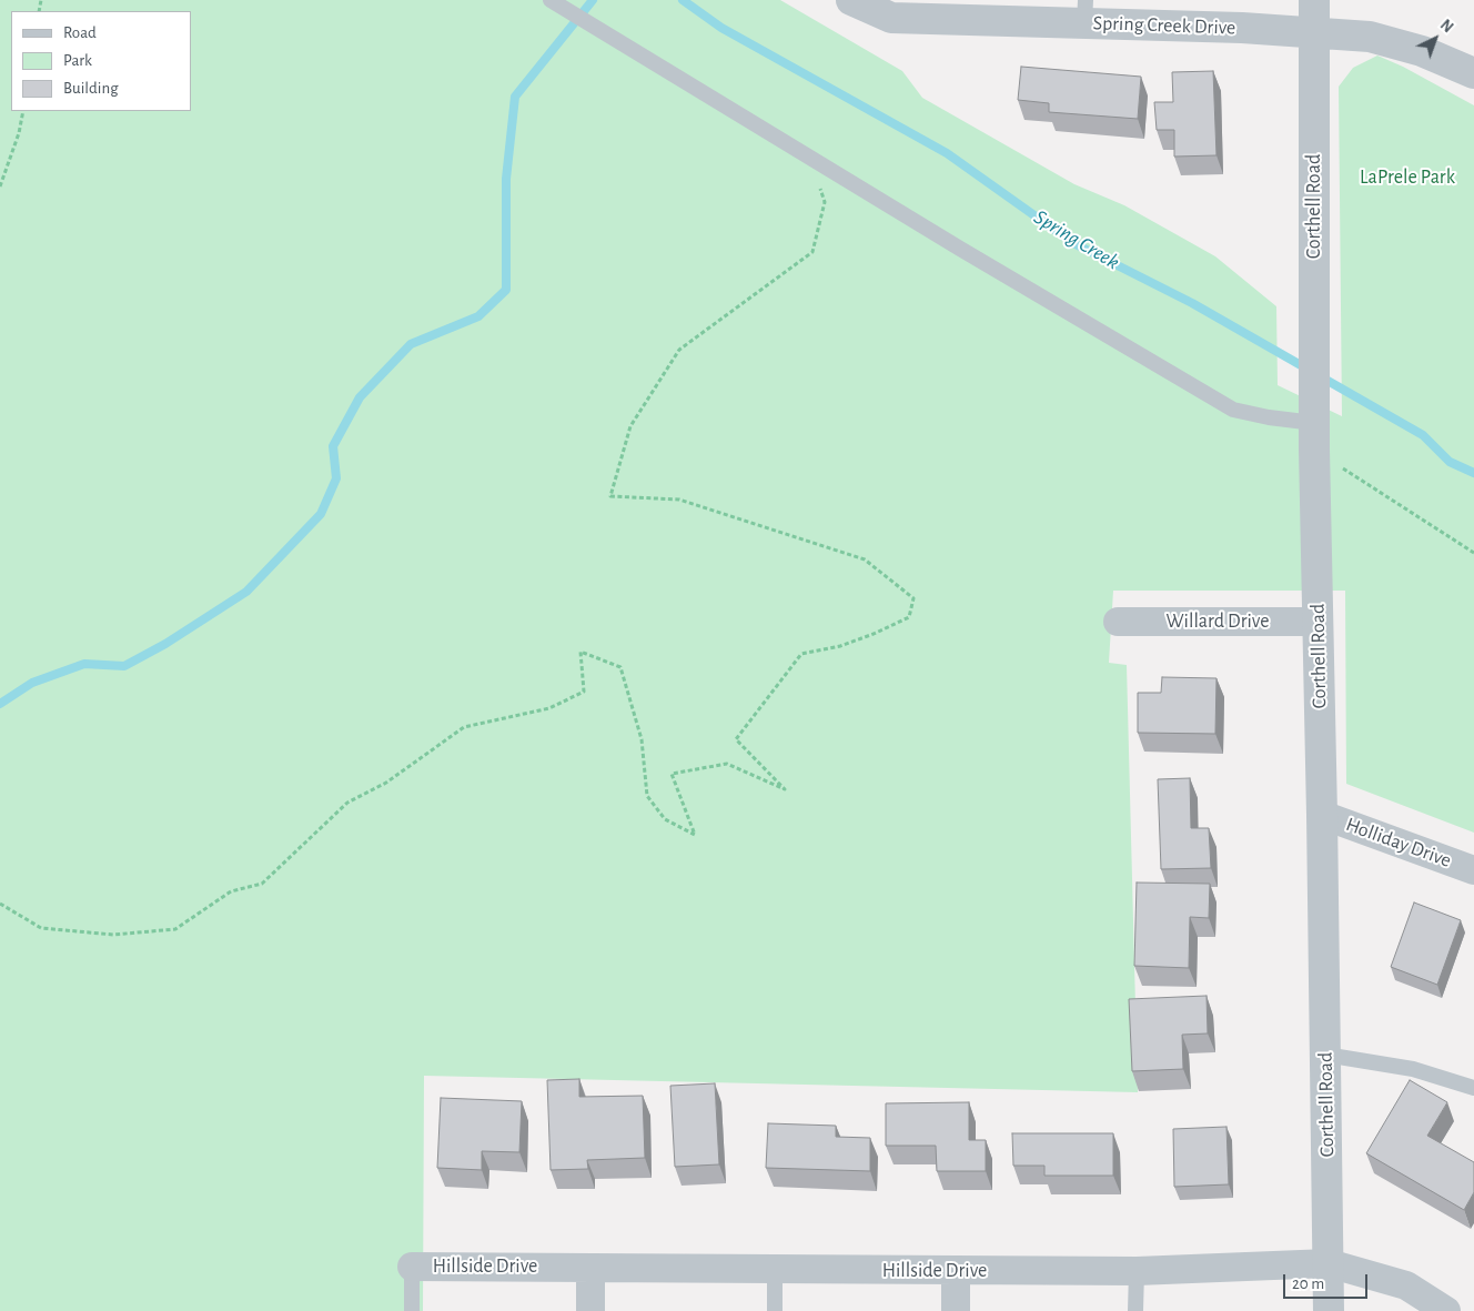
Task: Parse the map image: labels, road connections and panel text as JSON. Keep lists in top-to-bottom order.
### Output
{
  "streets": {
    "street": [
      "Spring Creek Drive",
      "Corthell Road",
      "Willard Drive",
      "Holliday Drive",
      "Hillside Drive"
    ]
  },
  "crossings": [
    ["Spring Creek Drive", "Corthell Road"],
    ["Corthell Road", "Willard Drive"],
    ["Corthell Road", "Holliday Drive"],
    ["Corthell Road", "Hillside Drive"]
  ],
  "water": ["Spring Creek"],
  "parks": ["LaPrele Park"],
  "legend": ["Road", "Park", "Building"],
  "scale_bar": "20 m",
  "north": "top right"
}
